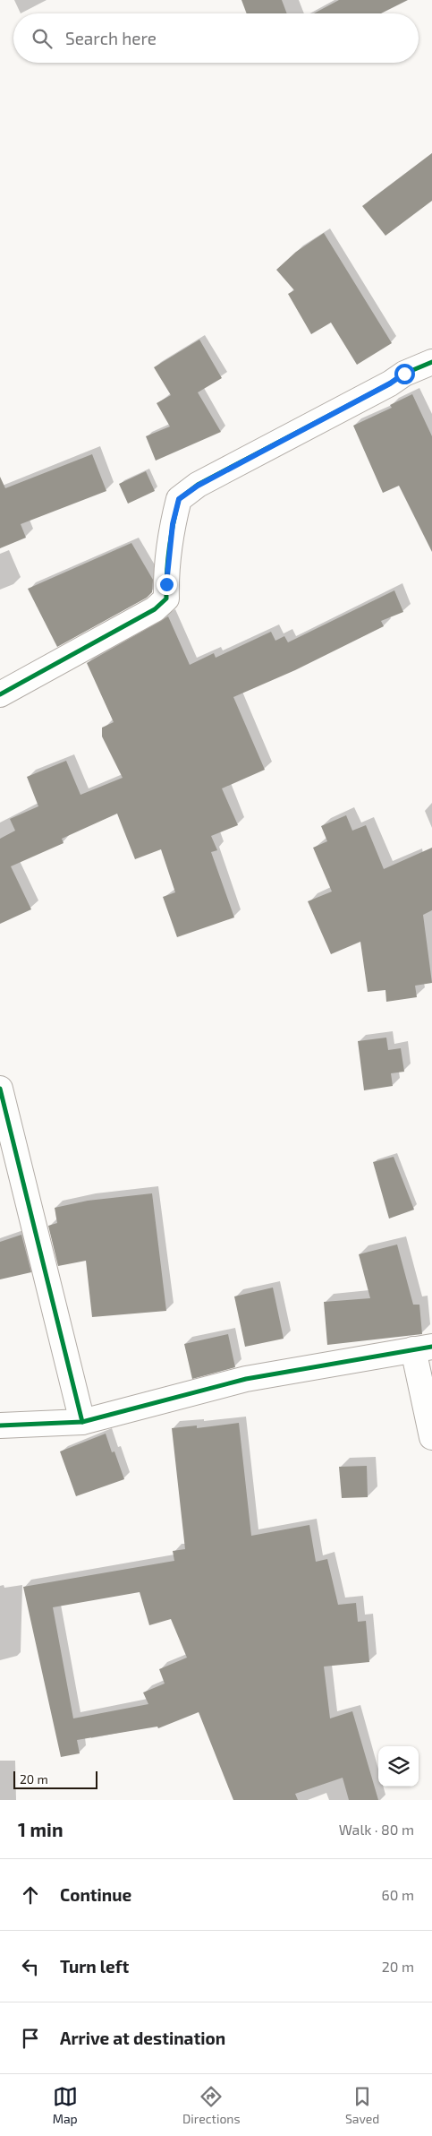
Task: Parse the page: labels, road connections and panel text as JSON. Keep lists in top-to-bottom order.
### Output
{
  "scale_bar": "20 m",
  "page": {
    "search": "Search here",
    "scale": "20 m",
    "heading": ["1 min", "Walk · 80 m"],
    "list": [
      ["Continue", "60 m"],
      ["Turn left", "20 m"],
      "Arrive at destination"
    ],
    "nav": ["Map", "Directions", "Saved"]
  }
}
